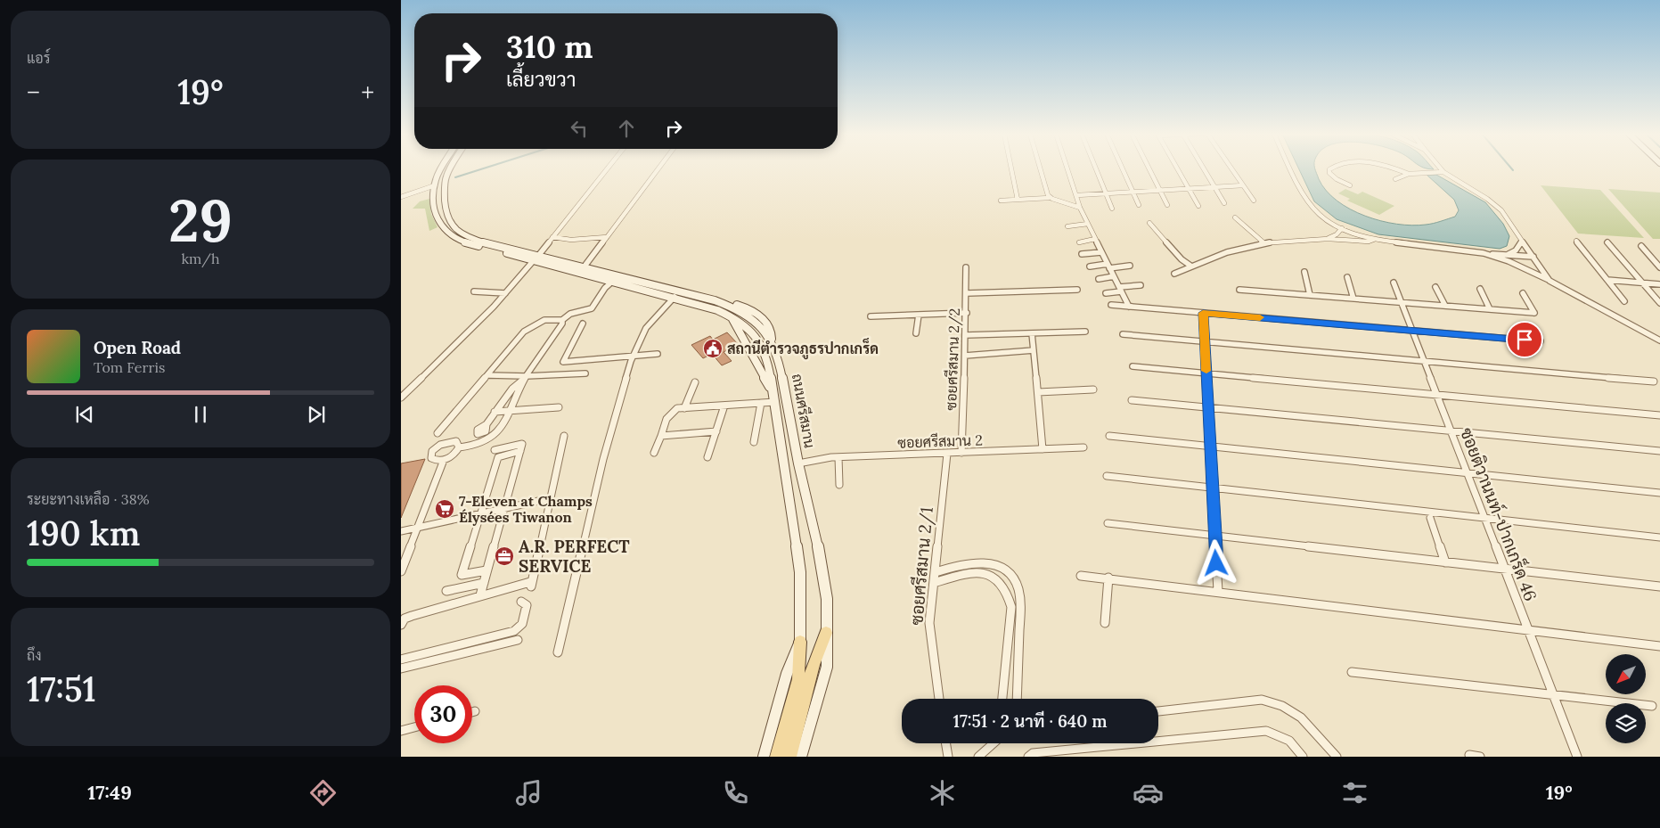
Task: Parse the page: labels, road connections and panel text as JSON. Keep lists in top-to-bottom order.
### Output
{
  "streets": {
    "main road": ["ถนนศรีสมาน"],
    "street": [
      "ซอยศรีสมาน 2/2",
      "ซอยศรีสมาน 2",
      "ซอยติวานนท์-ปากเกร็ด 46",
      "ซอยศรีสมาน 2/1"
    ]
  },
  "crossings": [
    ["ซอยศรีสมาน 2/2", "ซอยศรีสมาน 2"],
    ["ถนนศรีสมาน", "ซอยศรีสมาน 2"],
    ["ซอยศรีสมาน 2", "ซอยศรีสมาน 2/1"]
  ],
  "places": {
    "public building": ["สถานีตำรวจภูธรปากเกร็ด"],
    "supermarket": ["7-Eleven at Champs Élysées Tiwanon"],
    "office": ["A.R. PERFECT SERVICE"]
  },
  "north": "bottom left",
  "page": {
    "tile": [
      "แอร์",
      ["29", "km/h"],
      ["ระยะทางเหลือ · 38%", "190 km"],
      ["ถึง", "17:51"]
    ],
    "turn": ["310 m", "เลี้ยวขวา"],
    "heat": ["−", "19°", "+"],
    "song": ["Open Road", "Tom Ferris"],
    "limit": "30",
    "trip": "17:51 · 2 นาที · 640 m",
    "tabs": ["17:49", "19°"]
  }
}
